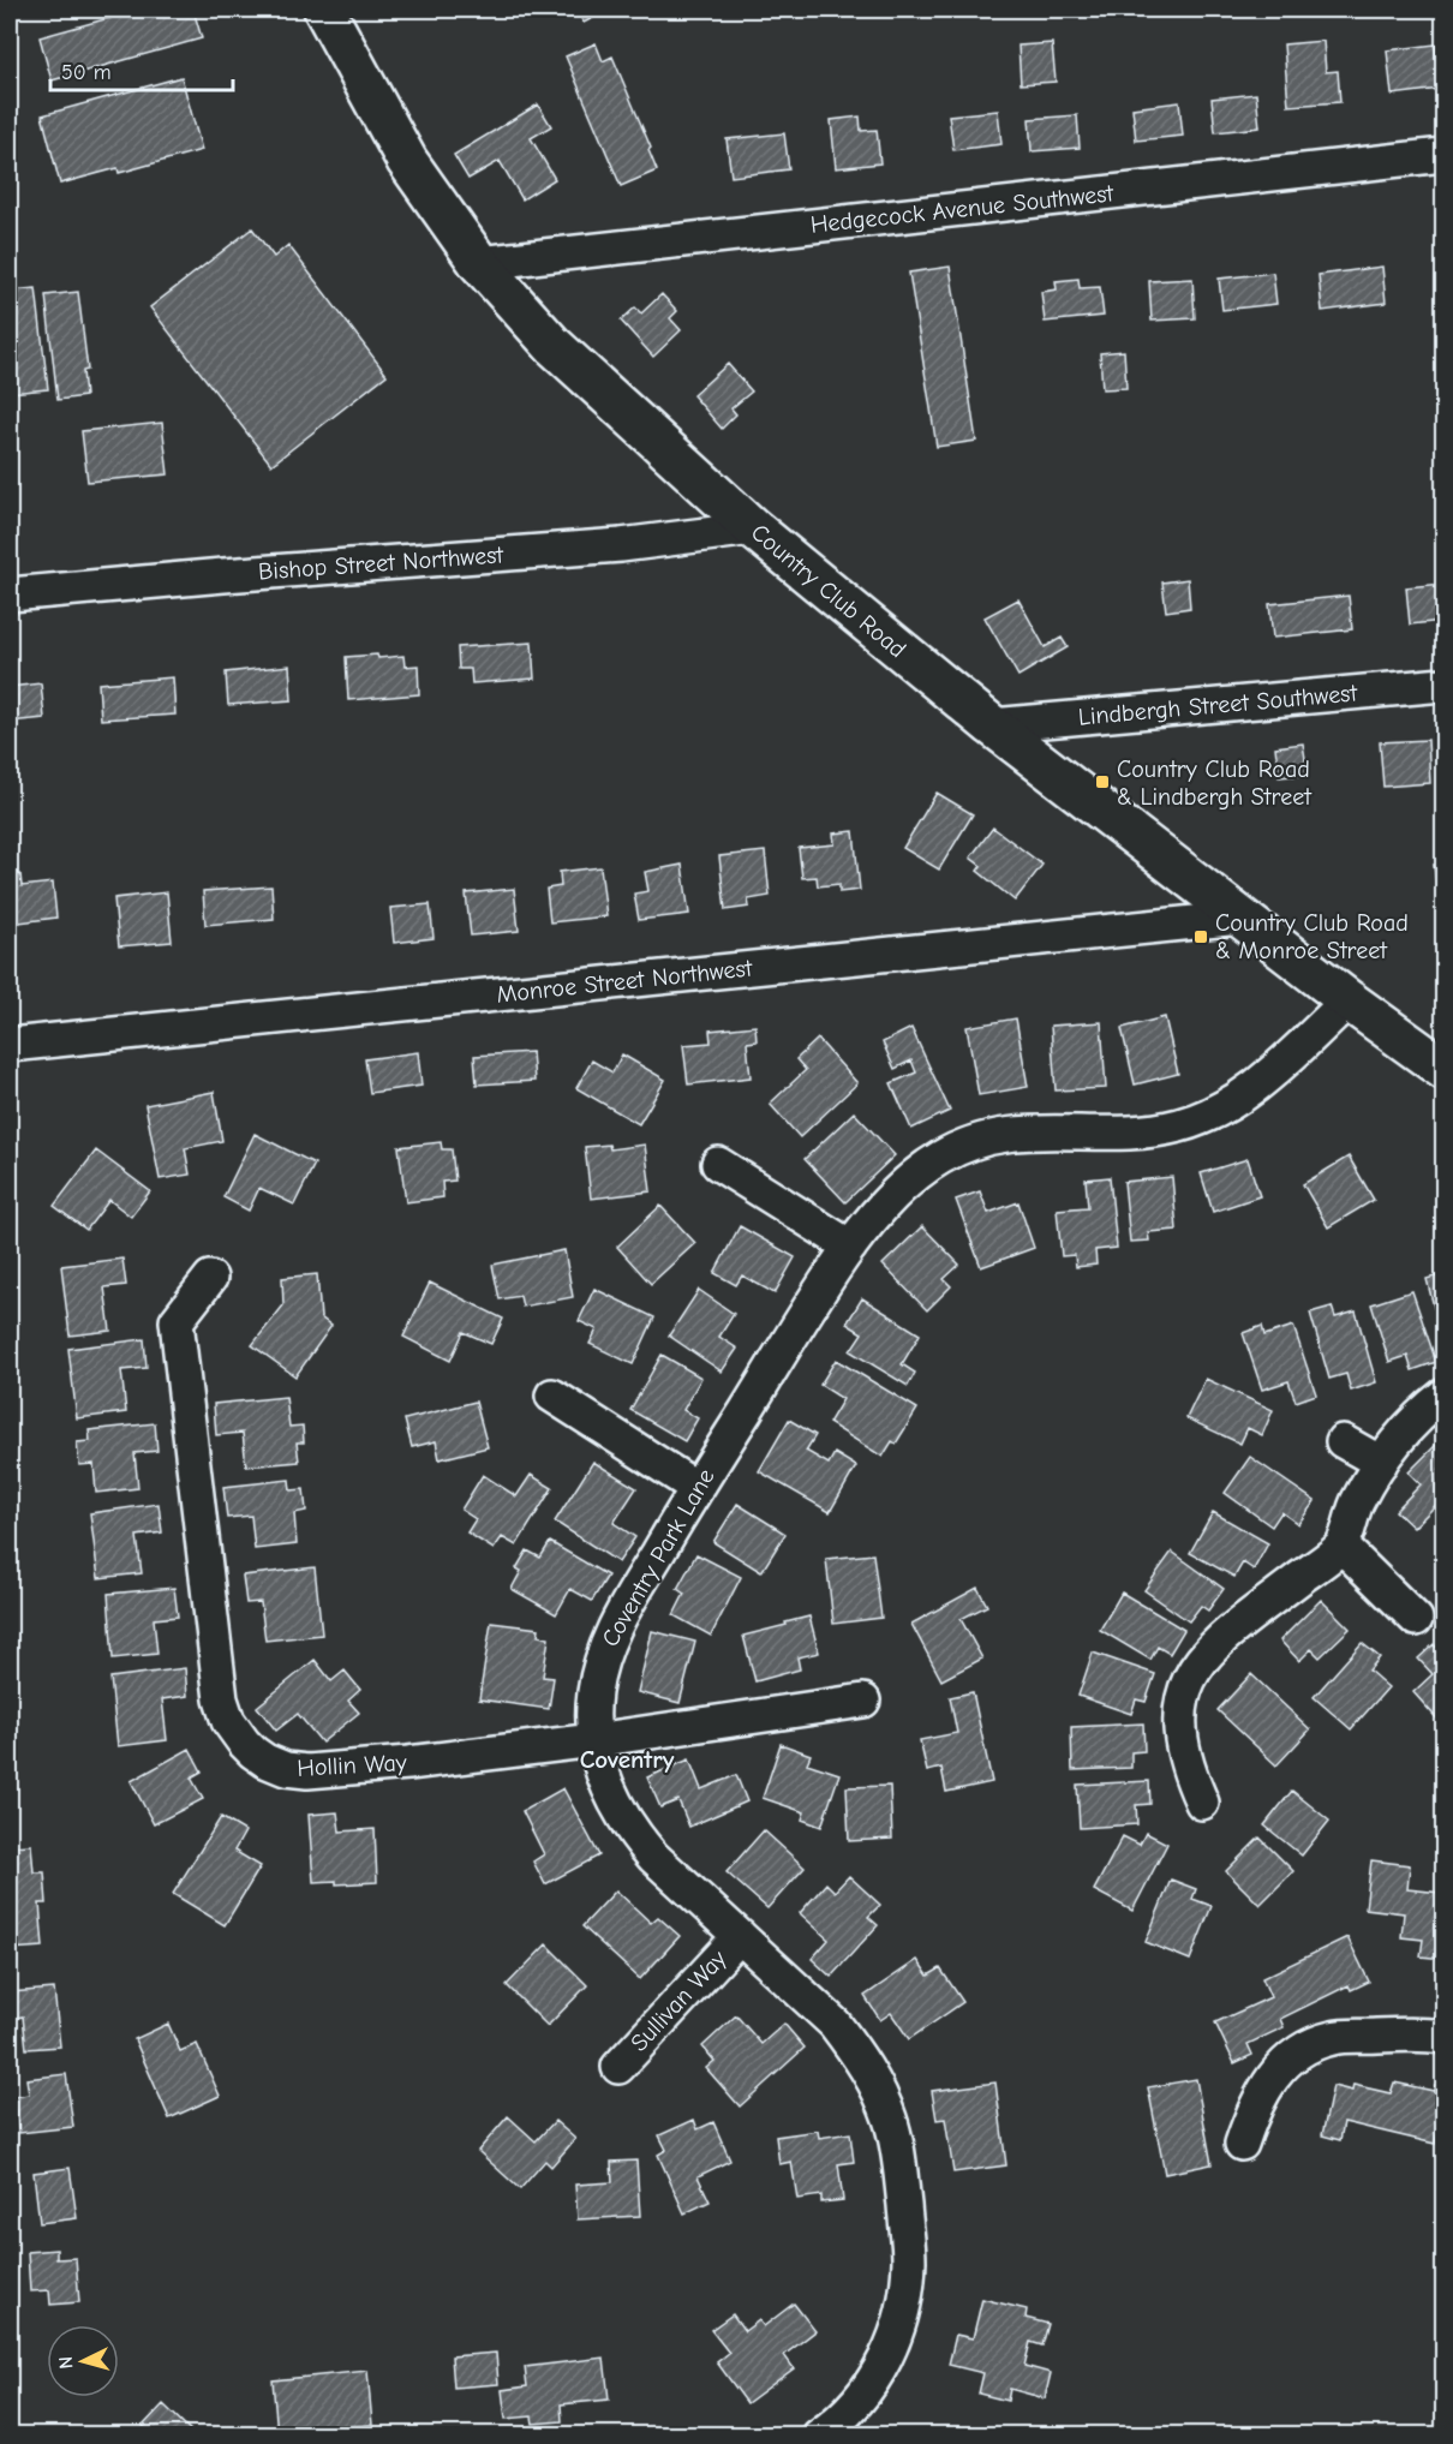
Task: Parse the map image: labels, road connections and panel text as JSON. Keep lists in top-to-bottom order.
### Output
{
  "streets": {
    "main road": ["Country Club Road"],
    "street": [
      "Hedgecock Avenue Southwest",
      "Bishop Street Northwest",
      "Lindbergh Street Southwest",
      "Monroe Street Northwest",
      "Coventry Park Lane",
      "Hollin Way",
      "Sullivan Way"
    ]
  },
  "crossings": [
    ["Hedgecock Avenue Southwest", "Country Club Road"],
    ["Bishop Street Northwest", "Country Club Road"],
    ["Country Club Road", "Lindbergh Street Southwest"],
    ["Country Club Road", "Monroe Street Northwest"],
    ["Country Club Road", "Coventry Park Lane"],
    ["Coventry Park Lane", "Hollin Way"],
    ["Coventry Park Lane", "Sullivan Way"]
  ],
  "districts": ["Coventry"],
  "places": {
    "transit": ["Country Club Road & Lindbergh Street", "Country Club Road & Monroe Street"]
  },
  "scale_bar": "50 m",
  "north": "left"
}
